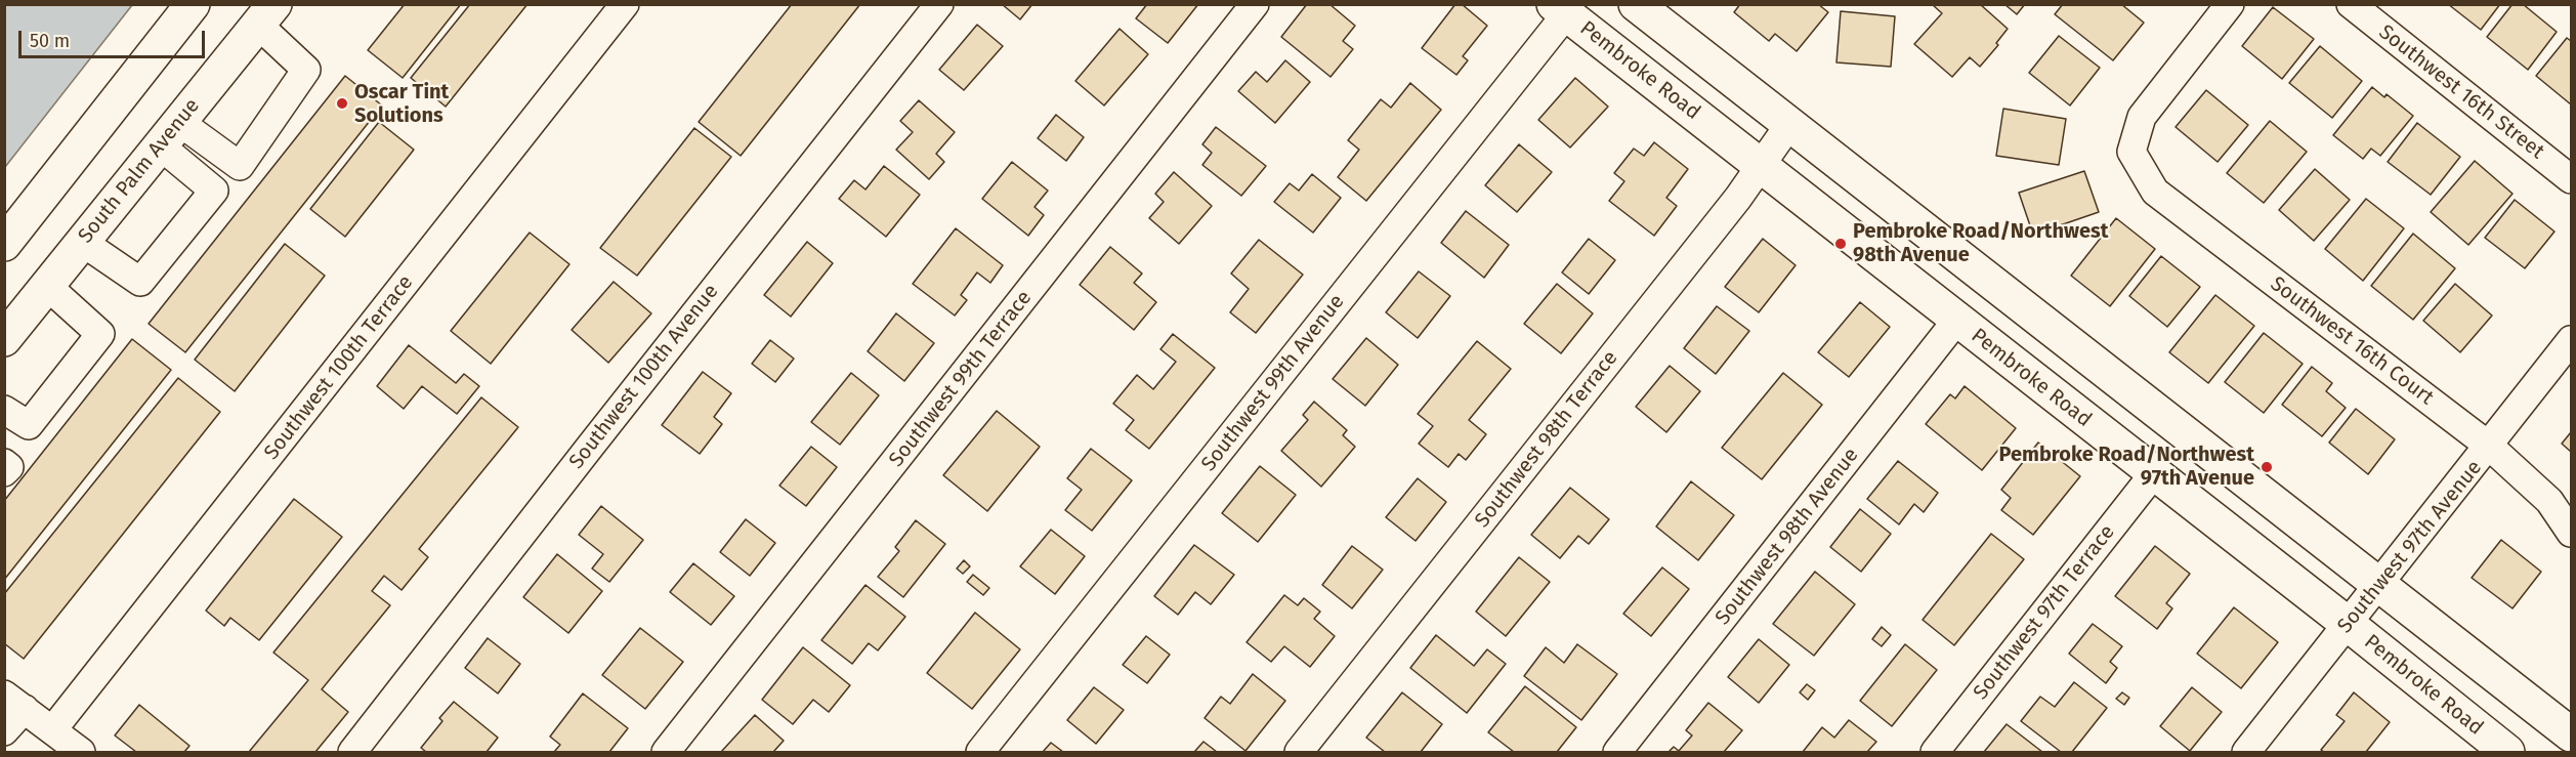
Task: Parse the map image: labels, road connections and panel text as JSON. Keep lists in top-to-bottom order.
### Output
{
  "streets": {
    "main road": ["Pembroke Road", "South Palm Avenue"],
    "street": [
      "Southwest 16th Street",
      "Southwest 16th Court",
      "Southwest 100th Terrace",
      "Southwest 100th Avenue",
      "Southwest 99th Terrace",
      "Southwest 99th Avenue",
      "Southwest 98th Terrace",
      "Southwest 98th Avenue",
      "Southwest 97th Avenue",
      "Southwest 97th Terrace"
    ]
  },
  "crossings": [
    ["Pembroke Road", "Southwest 99th Avenue"],
    ["Pembroke Road", "Southwest 98th Terrace"],
    ["Pembroke Road", "Southwest 98th Avenue"],
    ["Pembroke Road", "Southwest 97th Avenue"],
    ["Pembroke Road", "Southwest 97th Terrace"],
    ["Southwest 16th Court", "Southwest 97th Avenue"]
  ],
  "places": ["Oscar Tint Solutions", "Pembroke Road/Northwest 98th Avenue", "Pembroke Road/Northwest 97th Avenue"],
  "scale_bar": "50 m"
}
